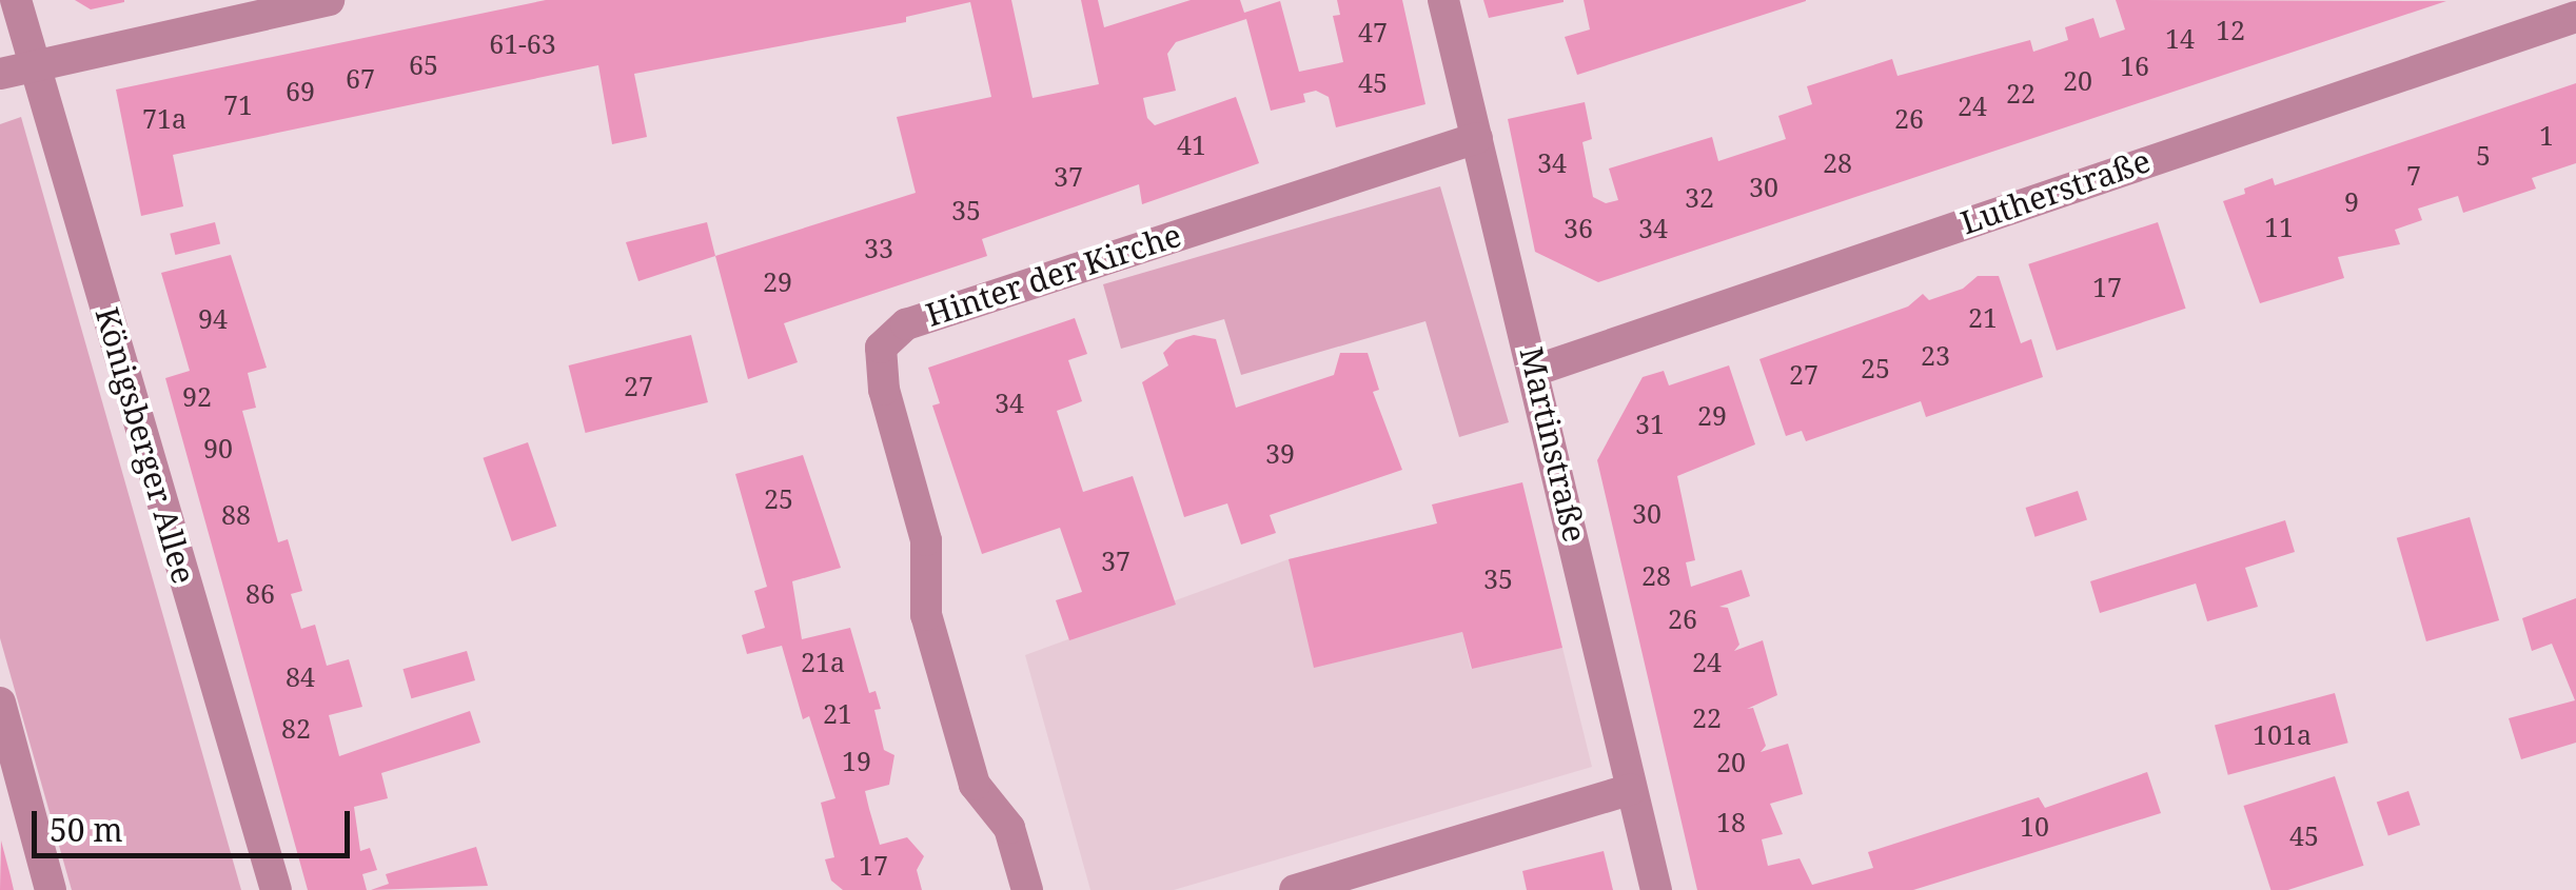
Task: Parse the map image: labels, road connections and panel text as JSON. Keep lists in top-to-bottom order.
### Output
{
  "streets": {
    "street": [
      "Lutherstraße",
      "Hinter der Kirche",
      "Martinstraße",
      "Königsberger Allee"
    ]
  },
  "crossings": [
    ["Lutherstraße", "Martinstraße"],
    ["Hinter der Kirche", "Martinstraße"]
  ],
  "house_numbers": [
    "12",
    "47",
    "14",
    "61-63",
    "65",
    "16",
    "67",
    "20",
    "45",
    "69",
    "22",
    "71",
    "24",
    "71a",
    "26",
    "1",
    "41",
    "5",
    "34",
    "28",
    "7",
    "37",
    "30",
    "32",
    "9",
    "35",
    "11",
    "36",
    "34",
    "33",
    "29",
    "17",
    "21",
    "94",
    "23",
    "25",
    "27",
    "27",
    "92",
    "34",
    "29",
    "31",
    "90",
    "39",
    "25",
    "30",
    "88",
    "37",
    "28",
    "35",
    "86",
    "26",
    "21a",
    "24",
    "84",
    "21",
    "22",
    "82",
    "101a",
    "19",
    "20",
    "18",
    "10",
    "45",
    "17"
  ],
  "scale_bar": "50 m"
}
